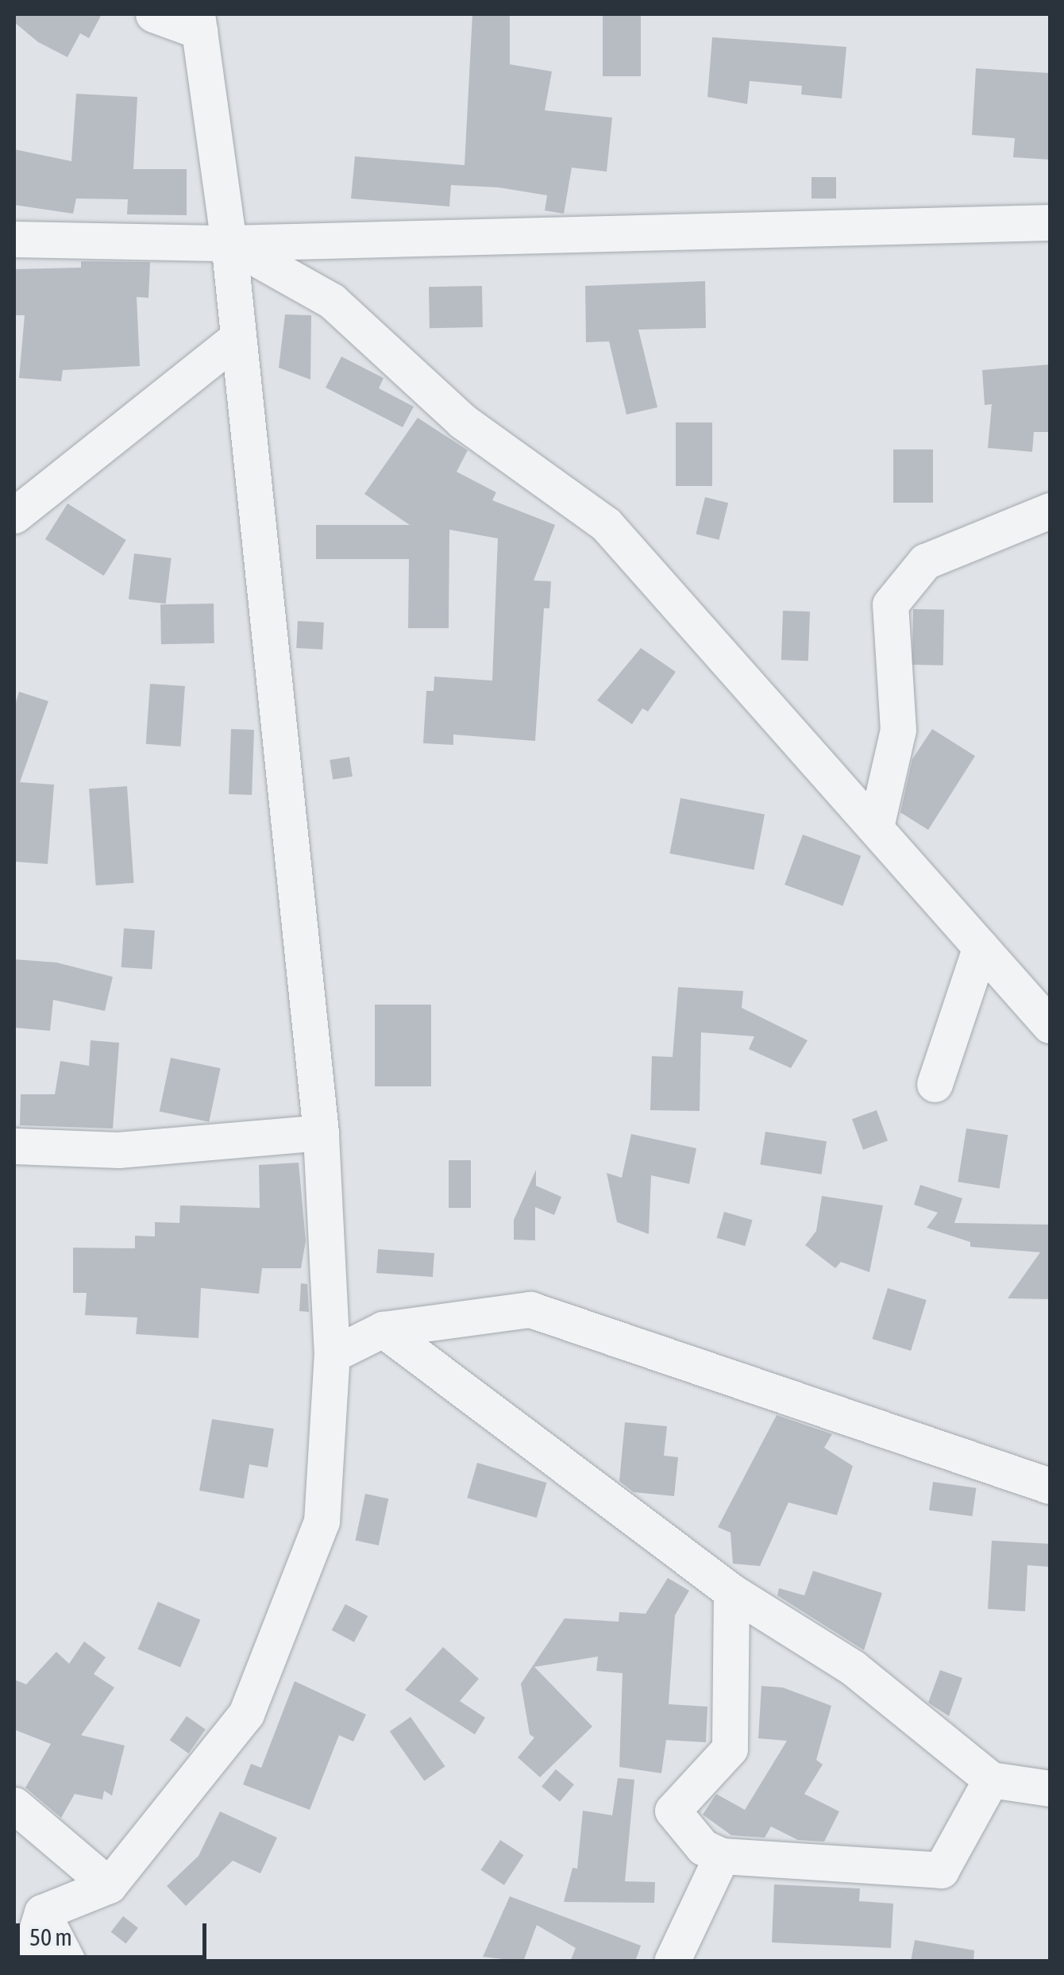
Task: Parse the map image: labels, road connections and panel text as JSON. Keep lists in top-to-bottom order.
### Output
{
  "scale_bar": "50 m"
}
